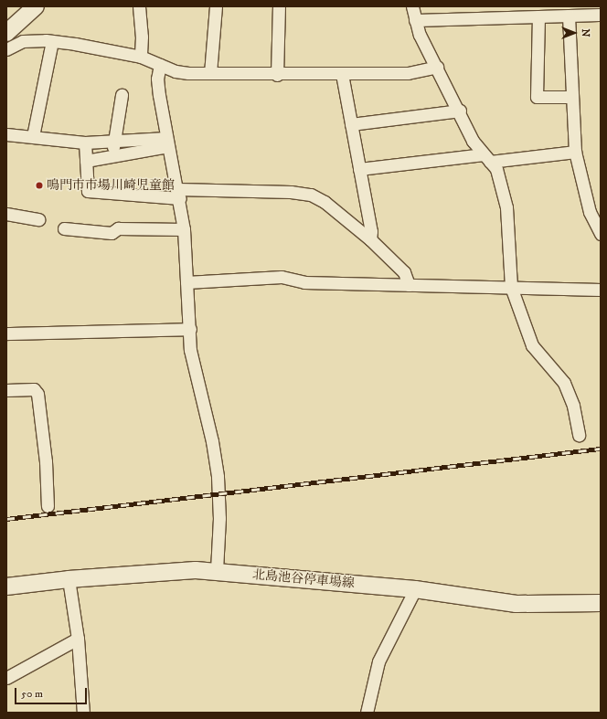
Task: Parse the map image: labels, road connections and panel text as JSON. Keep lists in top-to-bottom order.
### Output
{
  "streets": {
    "main road": ["北島池谷停車場線"]
  },
  "places": ["鳴門市市場川崎児童館"],
  "scale_bar": "50 m",
  "north": "right"
}
